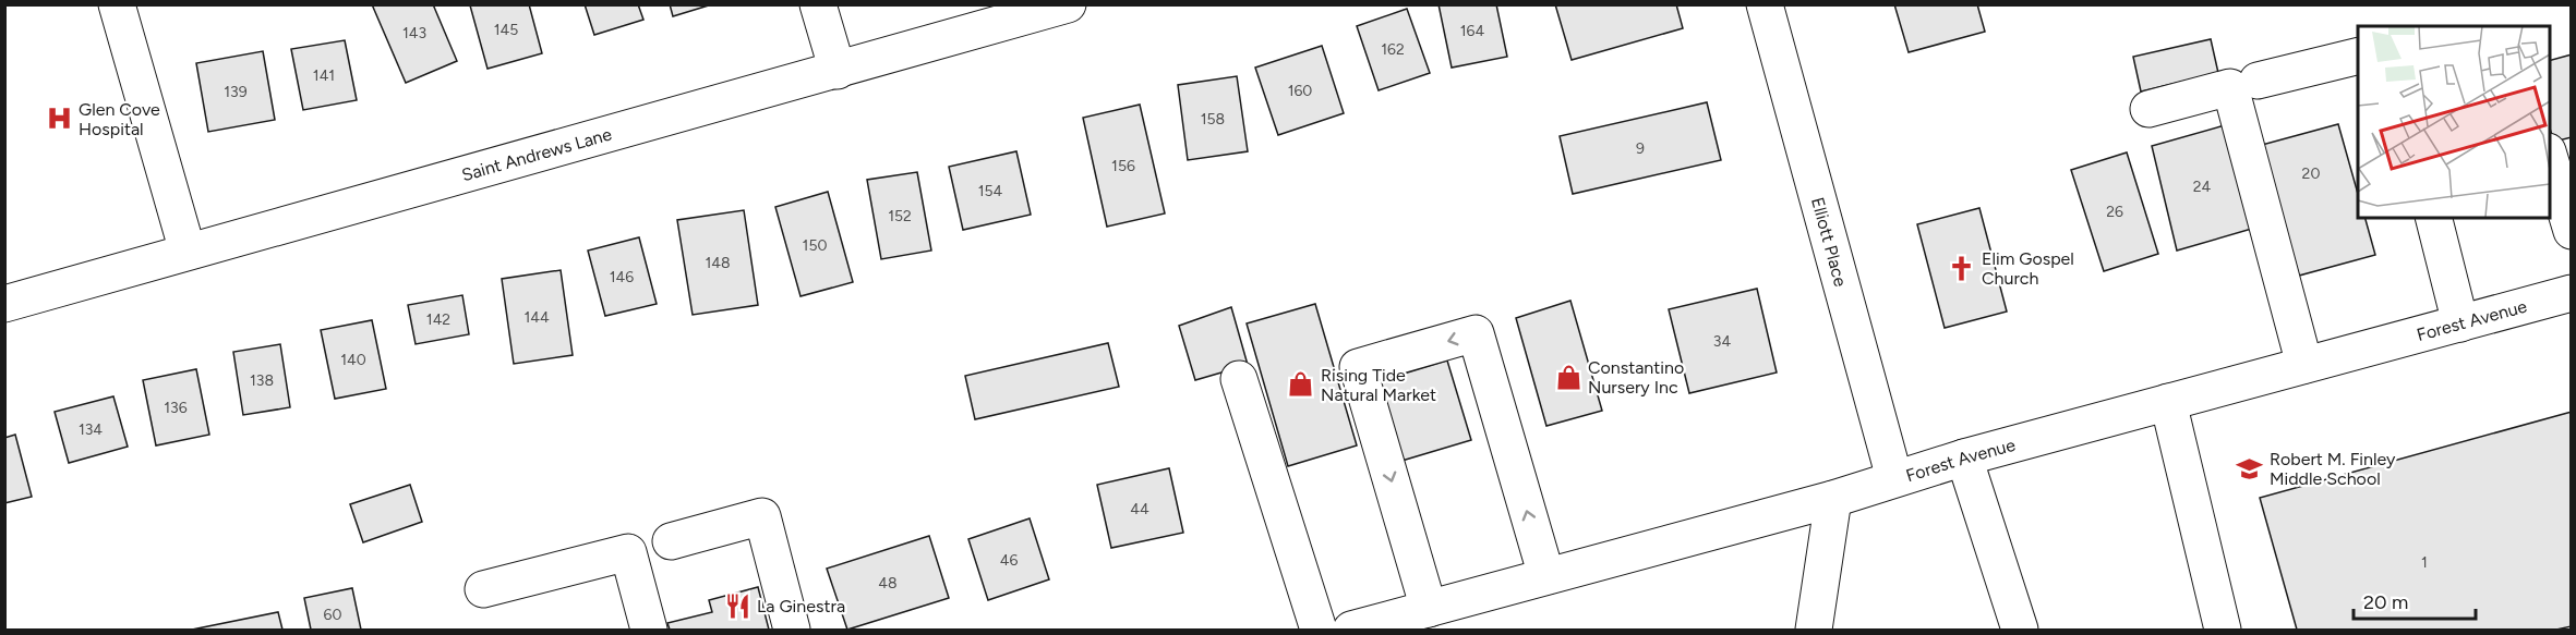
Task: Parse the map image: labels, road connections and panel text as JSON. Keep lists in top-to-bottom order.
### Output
{
  "streets": {
    "street": ["Saint Andrews Lane", "Elliott Place", "Forest Avenue"]
  },
  "crossings": [
    ["Elliott Place", "Forest Avenue"]
  ],
  "places": {
    "hospital": ["Glen Cove Hospital"],
    "church": ["Elim Gospel Church"],
    "shop": ["Constantino Nursery Inc", "Rising Tide Natural Market"],
    "school or university": ["Robert M. Finley Middle School"],
    "restaurant": ["La Ginestra"]
  },
  "house_numbers": [
    "145",
    "164",
    "143",
    "162",
    "141",
    "160",
    "139",
    "158",
    "9",
    "156",
    "20",
    "24",
    "154",
    "26",
    "152",
    "150",
    "148",
    "146",
    "144",
    "142",
    "34",
    "140",
    "138",
    "136",
    "134",
    "44",
    "46",
    "1",
    "48",
    "60"
  ],
  "scale_bar": "20 m"
}
